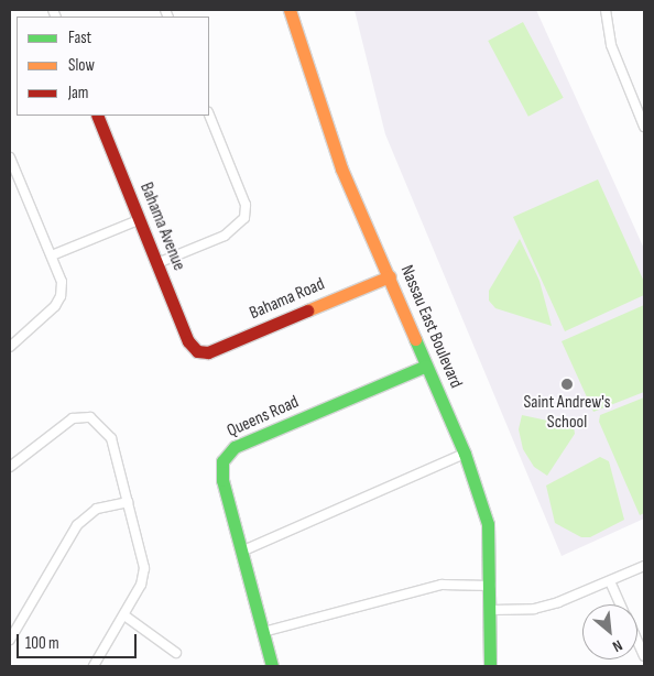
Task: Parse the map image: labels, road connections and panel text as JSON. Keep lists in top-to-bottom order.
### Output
{
  "streets": {
    "street": [
      "Bahama Avenue",
      "Bahama Road",
      "Nassau East Boulevard",
      "Queens Road"
    ]
  },
  "crossings": [
    ["Bahama Avenue", "Bahama Road"],
    ["Bahama Road", "Nassau East Boulevard"],
    ["Nassau East Boulevard", "Queens Road"]
  ],
  "places": ["Saint Andrew's School"],
  "legend": ["Fast", "Slow", "Jam"],
  "scale_bar": "100 m",
  "north": "bottom right"
}
